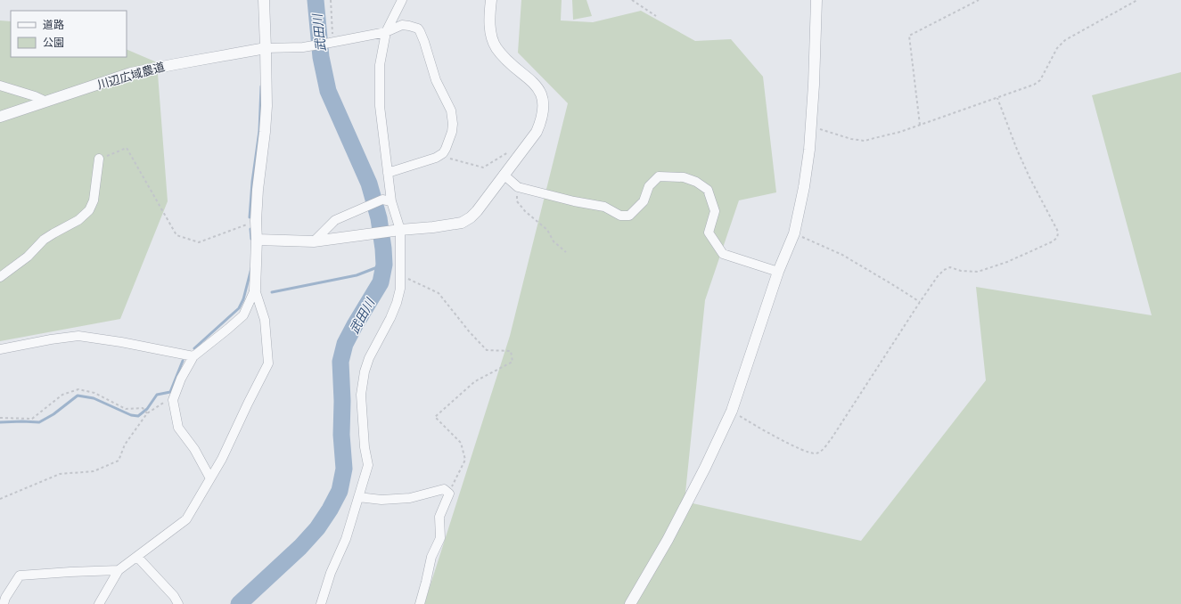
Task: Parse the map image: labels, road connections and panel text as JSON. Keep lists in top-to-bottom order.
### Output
{
  "streets": {
    "street": ["川辺広域農道"]
  },
  "water": ["武田川"],
  "legend": ["道路", "公園"]
}
